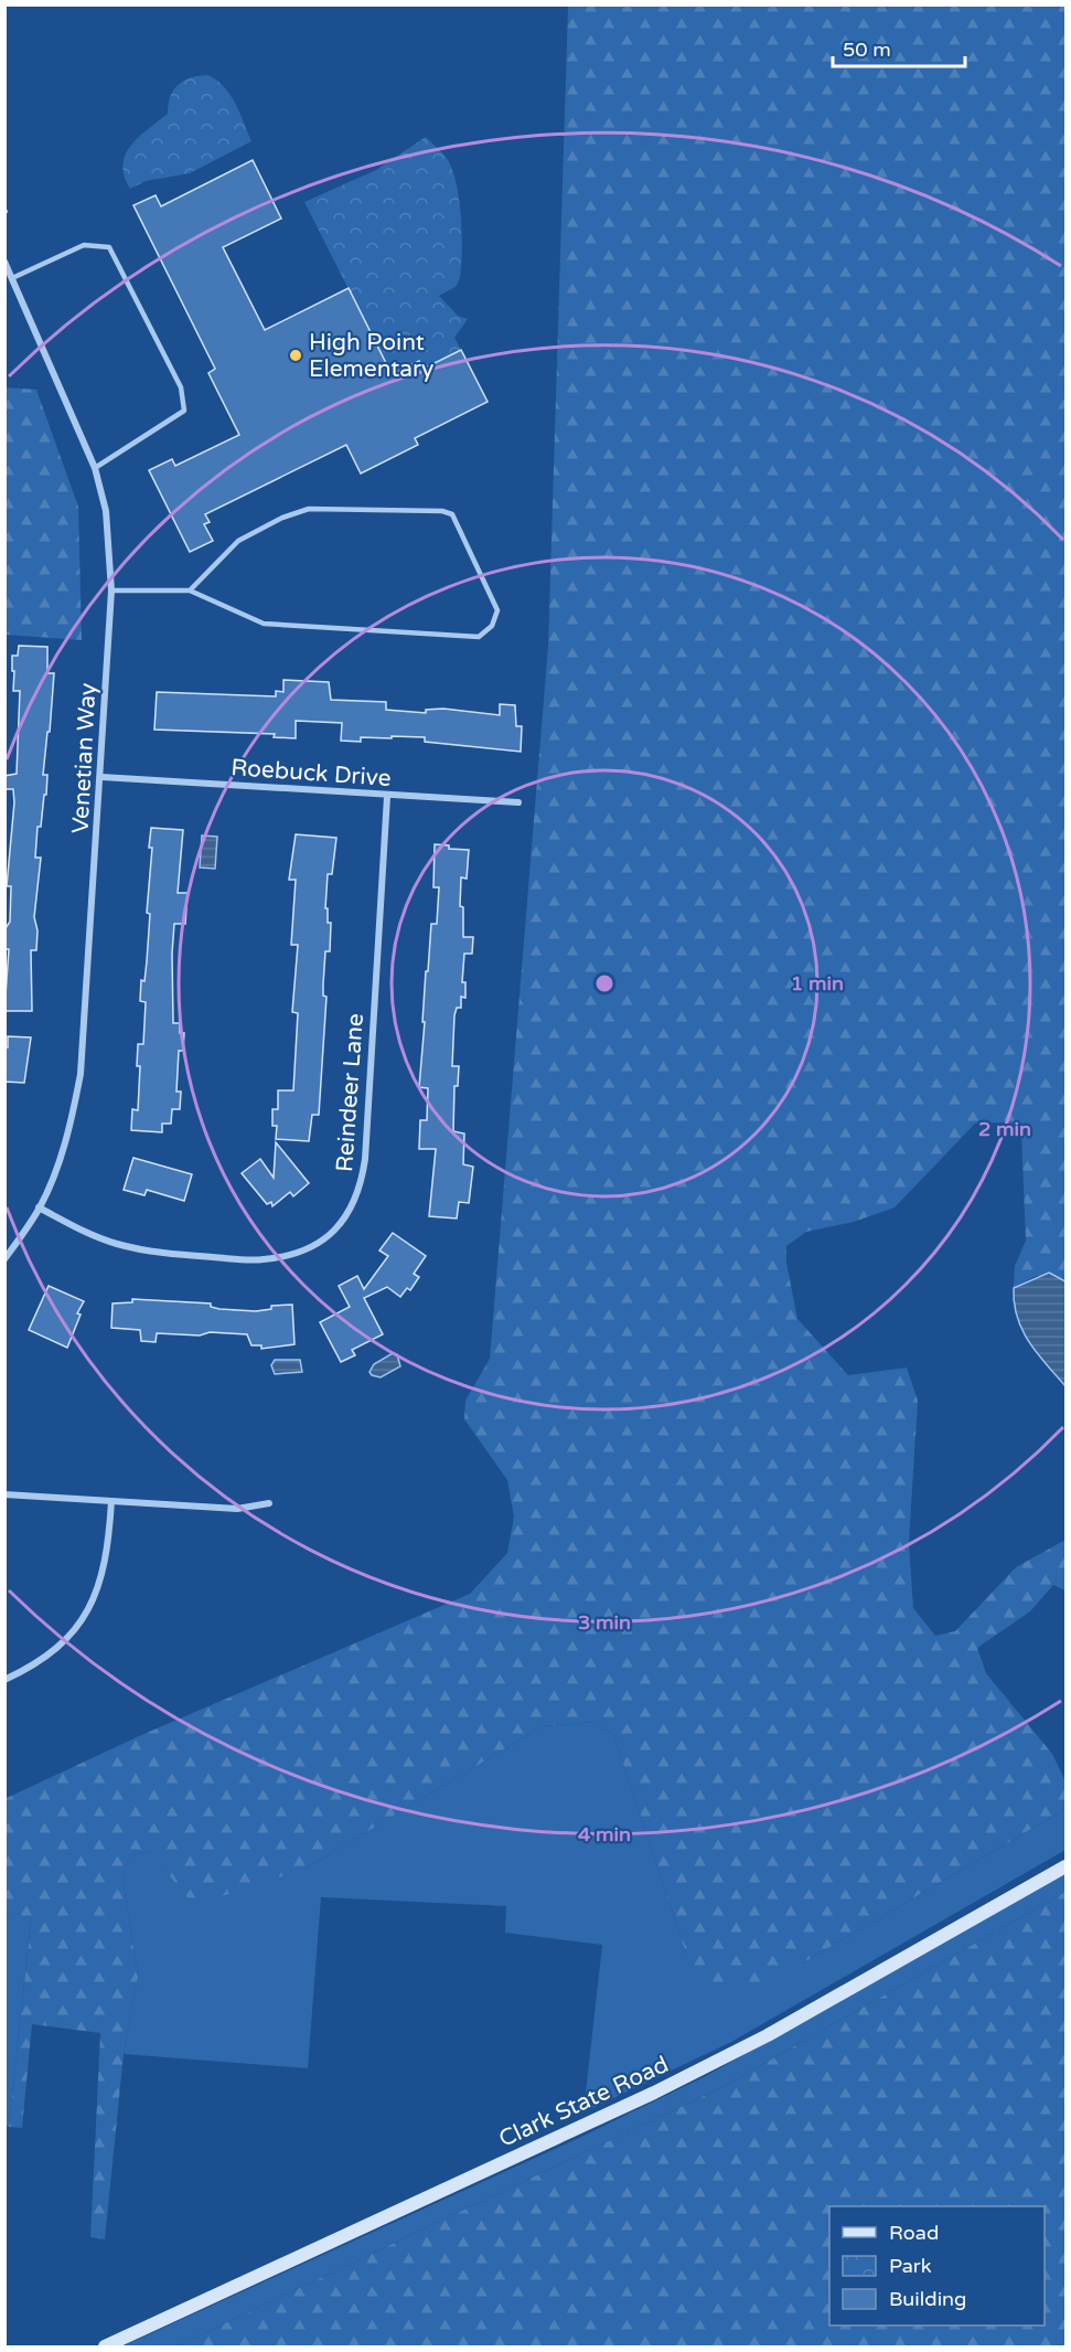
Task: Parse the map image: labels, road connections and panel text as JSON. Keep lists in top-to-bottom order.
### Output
{
  "streets": {
    "main road": ["Clark State Road"],
    "street": ["Venetian Way", "Roebuck Drive", "Reindeer Lane"]
  },
  "crossings": [
    ["Venetian Way", "Roebuck Drive"],
    ["Venetian Way", "Reindeer Lane"],
    ["Roebuck Drive", "Reindeer Lane"]
  ],
  "places": ["High Point Elementary"],
  "legend": ["Road", "Park", "Building"],
  "scale_bar": "50 m",
  "rings": [
    "1 min",
    "2 min",
    "3 min",
    "4 min"
  ]
}
